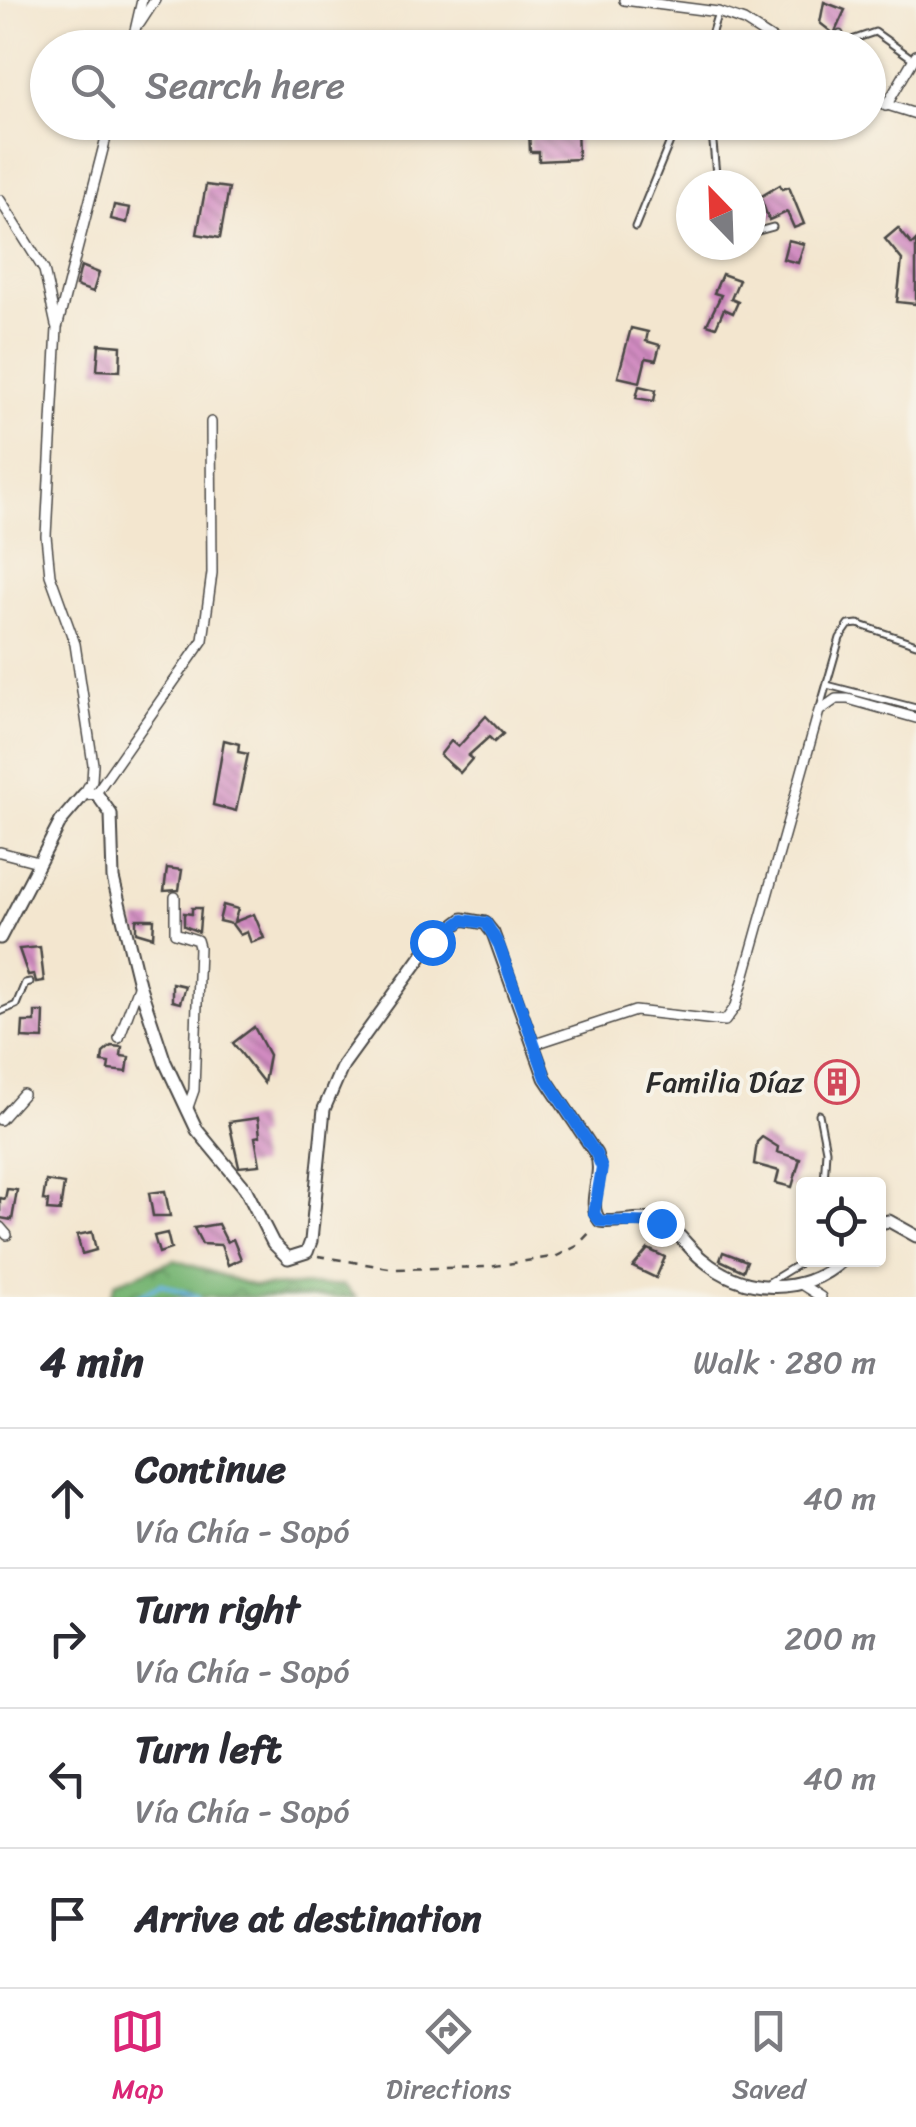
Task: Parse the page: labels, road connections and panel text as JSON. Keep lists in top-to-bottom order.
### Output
{
  "places": {
    "building": ["Familia Díaz"]
  },
  "north": "top left",
  "page": {
    "search": "Search here",
    "heading": ["4 min", "Walk · 280 m"],
    "list": [
      ["Continue", "Vía Chía - Sopó", "40 m"],
      ["Turn right", "Vía Chía - Sopó", "200 m"],
      ["Turn left", "Vía Chía - Sopó", "40 m"],
      "Arrive at destination"
    ],
    "nav": ["Map", "Directions", "Saved"]
  }
}
